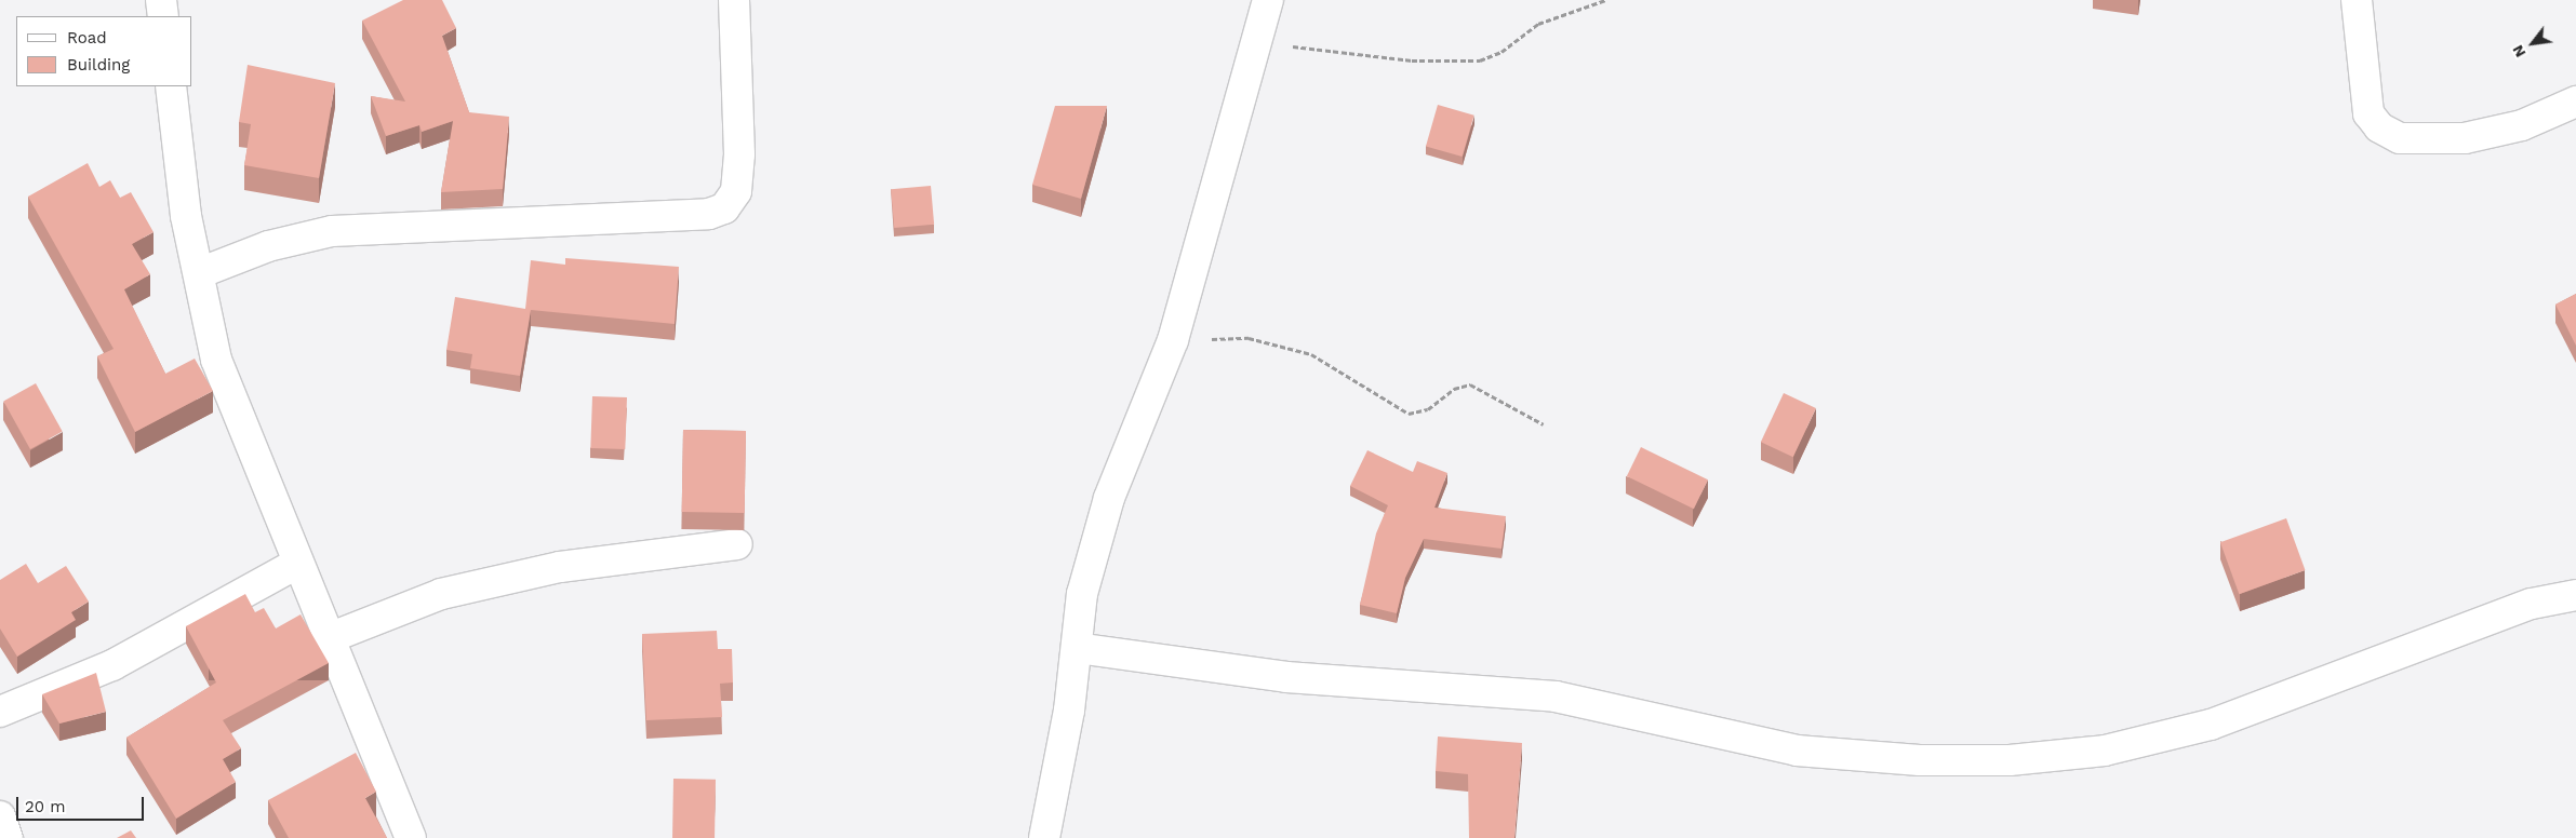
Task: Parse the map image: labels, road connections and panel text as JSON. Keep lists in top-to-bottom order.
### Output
{
  "legend": ["Road", "Building"],
  "scale_bar": "20 m",
  "north": "bottom left"
}
